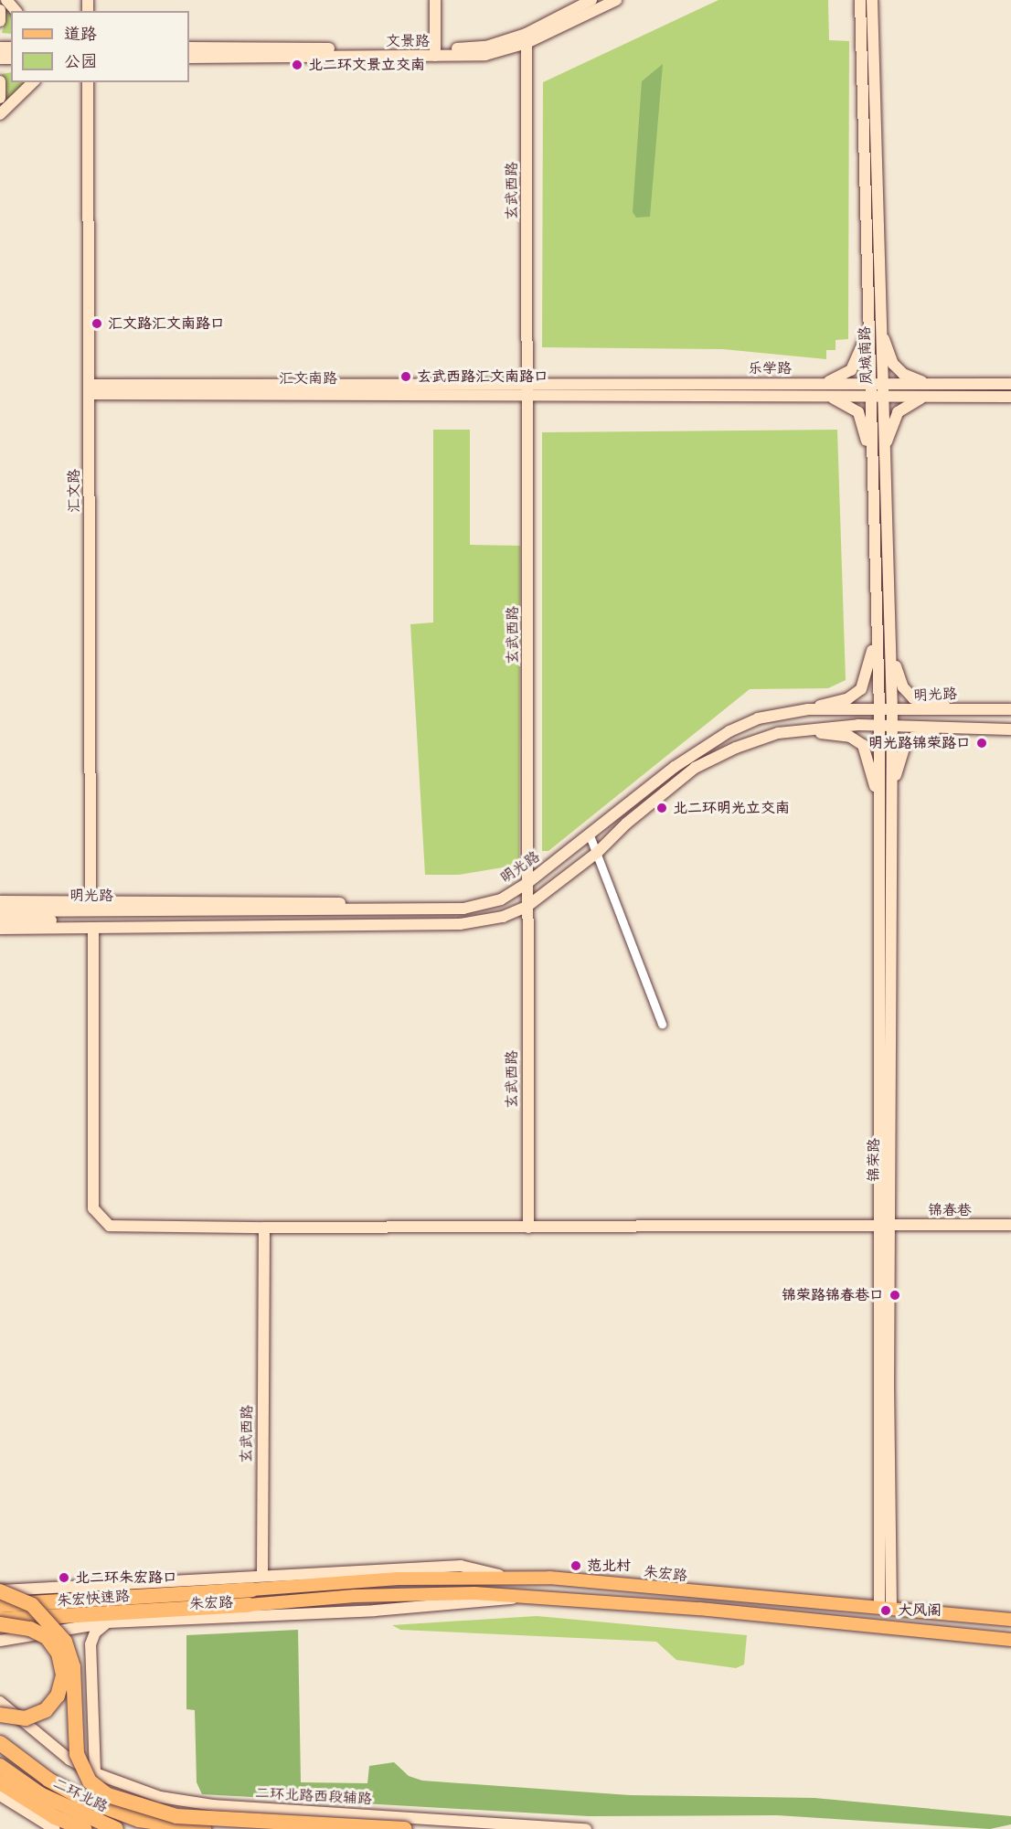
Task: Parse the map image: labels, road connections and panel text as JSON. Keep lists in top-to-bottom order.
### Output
{
  "streets": {
    "highway": ["朱宏快速路", "二环北路"],
    "main road": ["朱宏路"],
    "street": [
      "文景路",
      "玄武西路",
      "凤城南路",
      "乐学路",
      "汇文南路",
      "汇文路",
      "明光路",
      "锦荣路",
      "锦春巷",
      "二环北路西段辅路"
    ]
  },
  "crossings": [
    ["文景路", "玄武西路"],
    ["玄武西路", "乐学路"],
    ["玄武西路", "汇文南路"],
    ["玄武西路", "明光路"],
    ["凤城南路", "乐学路"],
    ["凤城南路", "明光路"],
    ["凤城南路", "锦荣路"],
    ["乐学路", "汇文南路"],
    ["汇文南路", "汇文路"],
    ["明光路", "锦荣路"],
    ["锦荣路", "锦春巷"],
    ["锦荣路", "朱宏路"],
    ["朱宏路", "朱宏快速路"]
  ],
  "places": [
    "北二环文景立交南",
    "汇文路汇文南路口",
    "玄武西路汇文南路口",
    "明光路锦荣路口",
    "北二环明光立交南",
    "锦荣路锦春巷口",
    "范北村",
    "北二环朱宏路口",
    "大风阁"
  ],
  "legend": ["道路", "公园"]
}
